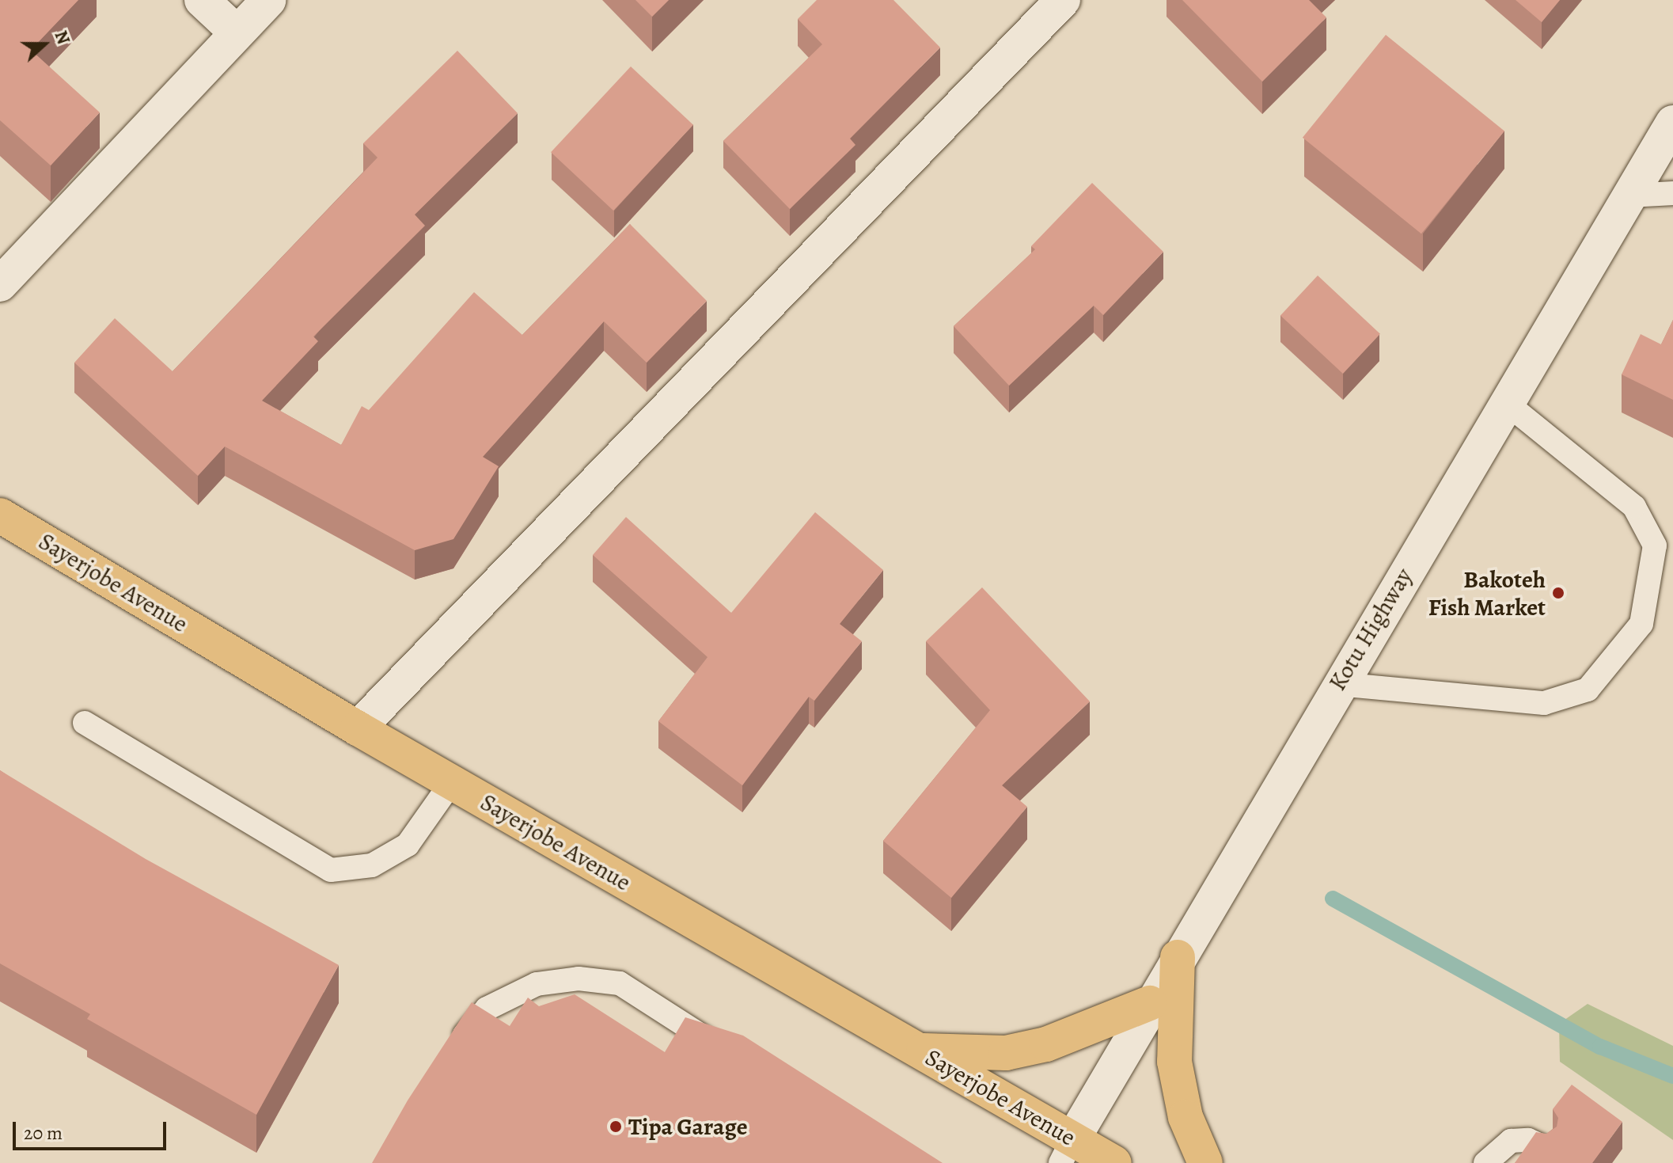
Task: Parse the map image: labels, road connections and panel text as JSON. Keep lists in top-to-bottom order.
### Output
{
  "streets": {
    "main road": ["Sayerjobe Avenue"],
    "street": ["Kotu Highway"]
  },
  "crossings": [
    ["Sayerjobe Avenue", "Kotu Highway"]
  ],
  "places": ["Bakoteh Fish Market", "Tipa Garage"],
  "scale_bar": "20 m",
  "north": "right"
}
